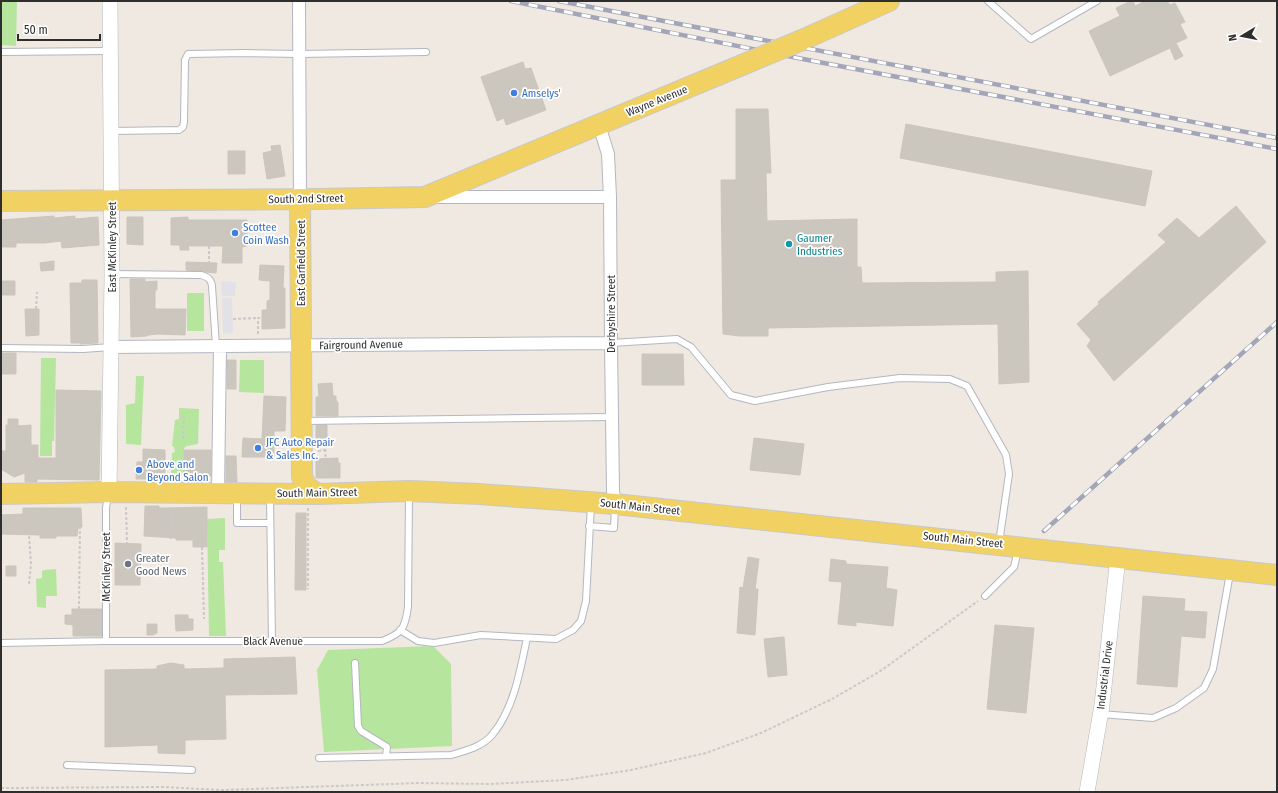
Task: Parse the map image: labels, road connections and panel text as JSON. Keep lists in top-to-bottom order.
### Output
{
  "streets": {
    "main road": [
      "Wayne Avenue",
      "South 2nd Street",
      "East Garfield Street",
      "South Main Street"
    ],
    "street": [
      "East McKinley Street",
      "Derbyshire Street",
      "Fairground Avenue",
      "Industrial Drive"
    ],
    "lane": ["McKinley Street", "Black Avenue"]
  },
  "crossings": [
    ["Wayne Avenue", "South 2nd Street"],
    ["Wayne Avenue", "Derbyshire Street"],
    ["South 2nd Street", "East McKinley Street"],
    ["South 2nd Street", "East Garfield Street"],
    ["South 2nd Street", "Derbyshire Street"],
    ["East McKinley Street", "Fairground Avenue"],
    ["East McKinley Street", "South Main Street"],
    ["East McKinley Street", "McKinley Street"],
    ["East Garfield Street", "Fairground Avenue"],
    ["Derbyshire Street", "Fairground Avenue"],
    ["Derbyshire Street", "South Main Street"],
    ["South Main Street", "McKinley Street"],
    ["South Main Street", "Industrial Drive"],
    ["McKinley Street", "Black Avenue"]
  ],
  "places": [
    "Amselys'",
    "Scottee Coin Wash",
    "Gaumer Industries",
    "JFC Auto Repair & Sales Inc.",
    "Above and Beyond Salon",
    "Greater Good News"
  ],
  "scale_bar": "50 m",
  "north": "left"
}
